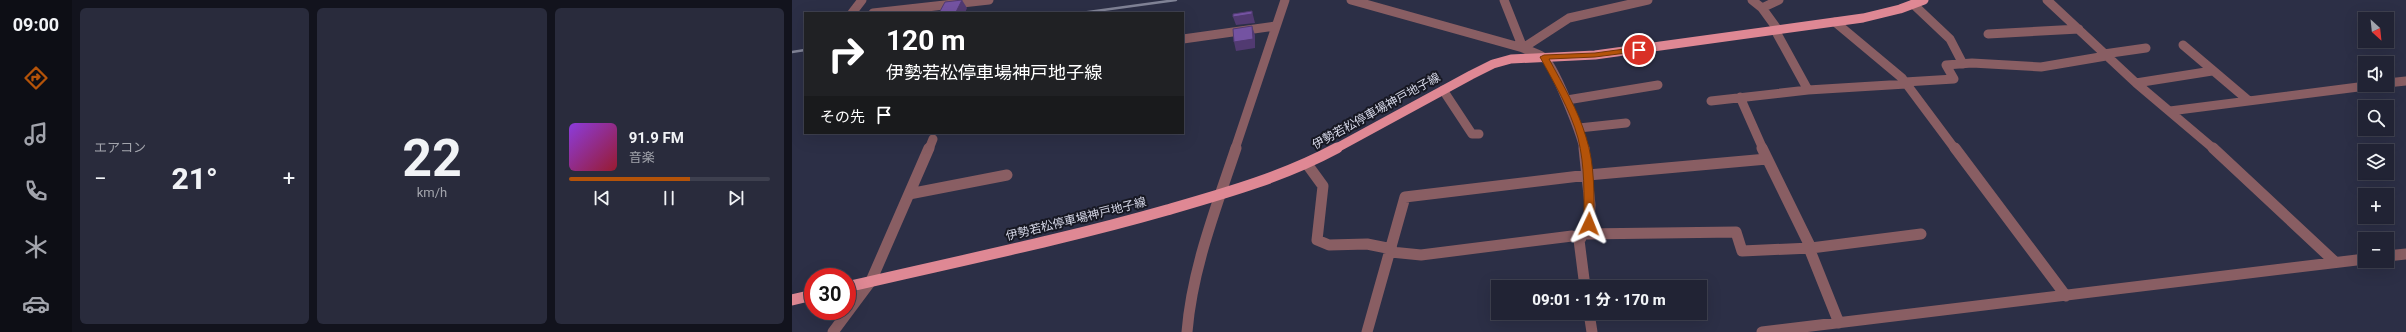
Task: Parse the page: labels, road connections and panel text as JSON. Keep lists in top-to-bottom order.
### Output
{
  "streets": {
    "main road": ["伊勢若松停車場神戸地子線"]
  },
  "north": "bottom right",
  "page": {
    "tabs": "09:00",
    "tile": [
      "エアコン",
      ["22", "km/h"]
    ],
    "map_buttons": ["+", "−"],
    "turn": ["120 m", "伊勢若松停車場神戸地子線"],
    "then": "その先",
    "song": ["91.9 FM", "音楽"],
    "heat": ["−", "21°", "+"],
    "limit": "30",
    "trip": "09:01 · 1 分 · 170 m"
  }
}
